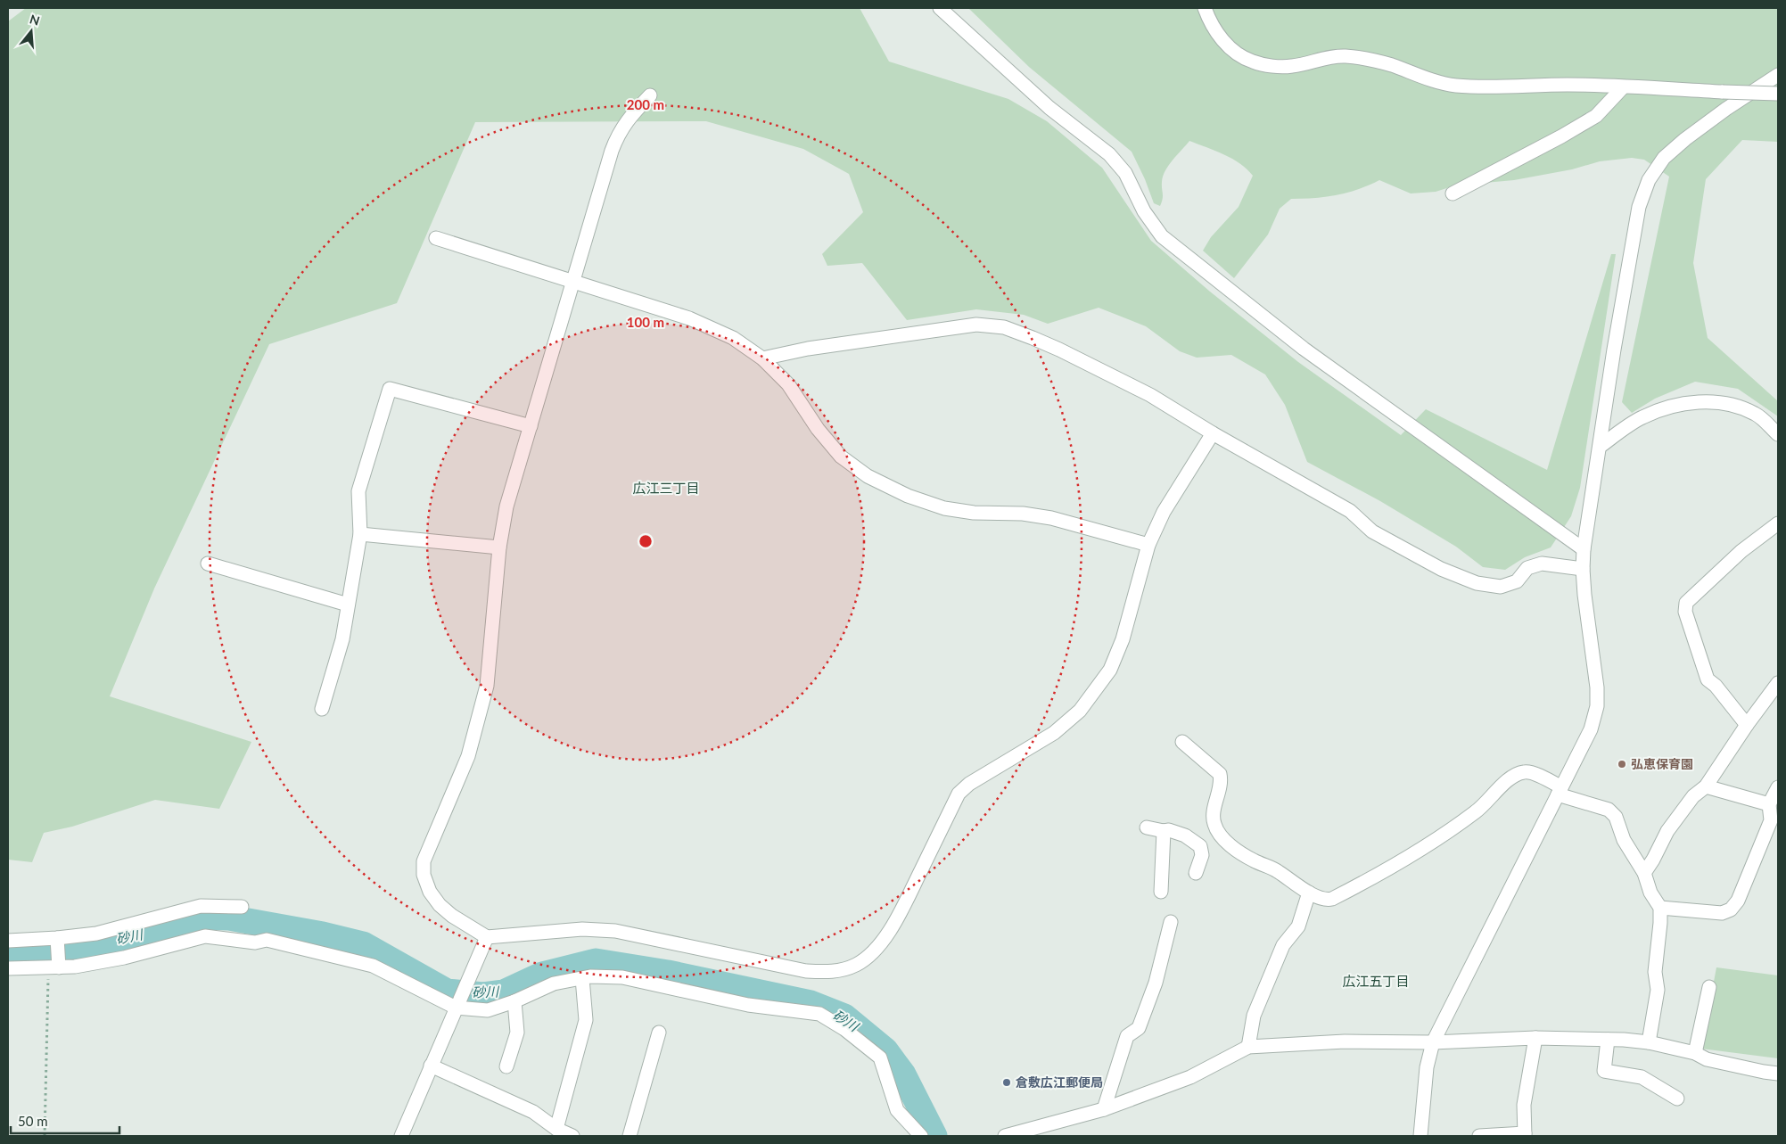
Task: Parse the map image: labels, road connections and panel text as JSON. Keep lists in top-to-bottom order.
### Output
{
  "districts": ["広江三丁目", "広江五丁目"],
  "water": ["砂川"],
  "places": ["弘恵保育園", "倉敷広江郵便局"],
  "scale_bar": "50 m",
  "north": "top",
  "rings": ["200 m", "100 m"]
}
